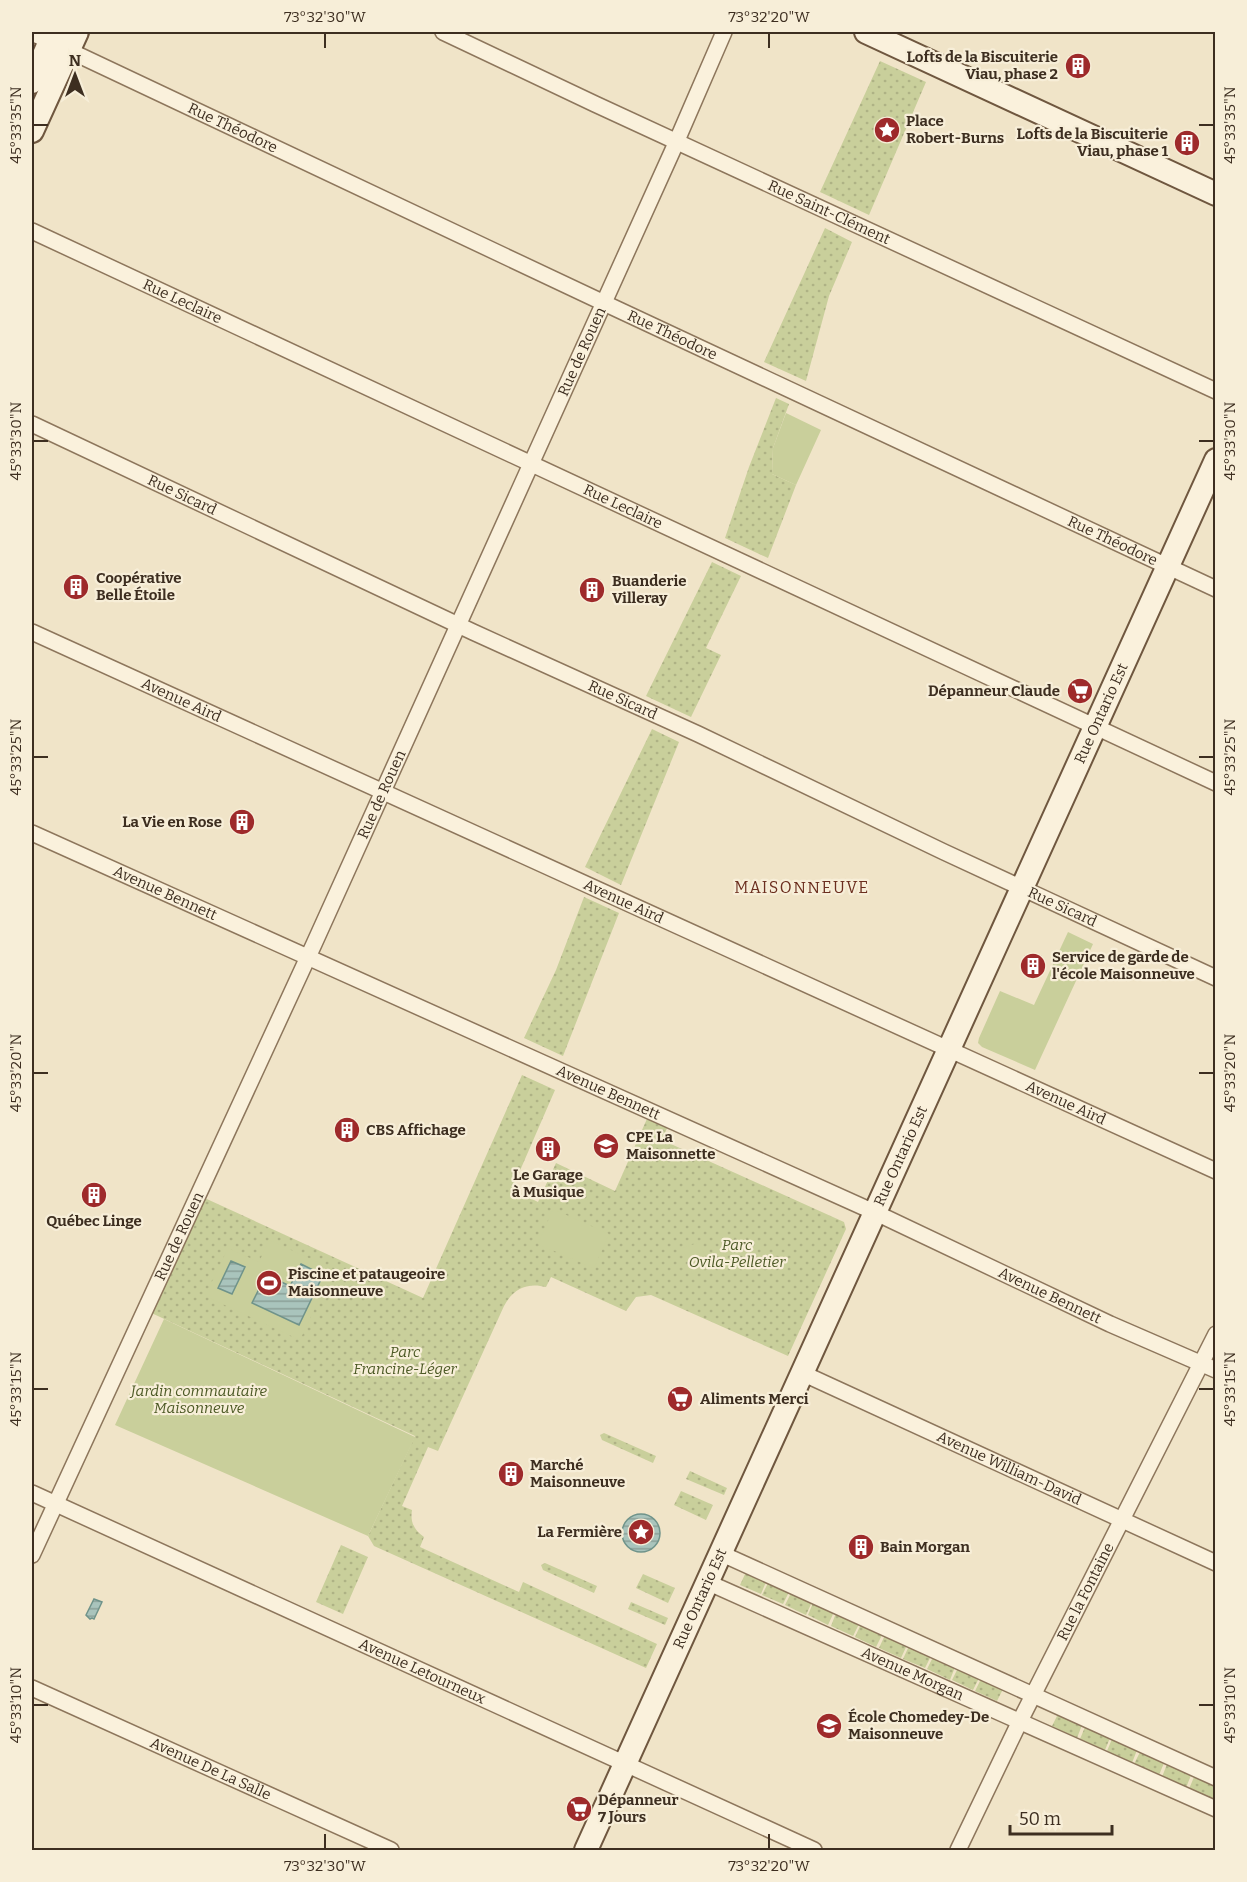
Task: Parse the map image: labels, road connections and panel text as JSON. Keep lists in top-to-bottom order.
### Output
{
  "streets": {
    "main road": ["Rue Ontario Est"],
    "street": [
      "Rue Théodore",
      "Rue Saint-Clément",
      "Rue Leclaire",
      "Rue de Rouen",
      "Rue Sicard",
      "Avenue Aird",
      "Avenue Bennett",
      "Avenue William-David",
      "Rue la Fontaine",
      "Avenue Letourneux",
      "Avenue Morgan",
      "Avenue De La Salle"
    ]
  },
  "crossings": [
    ["Rue Théodore", "Rue de Rouen"],
    ["Rue Théodore", "Rue Ontario Est"],
    ["Rue Saint-Clément", "Rue de Rouen"],
    ["Rue Leclaire", "Rue de Rouen"],
    ["Rue Leclaire", "Rue Ontario Est"],
    ["Rue de Rouen", "Rue Sicard"],
    ["Rue de Rouen", "Avenue Aird"],
    ["Rue de Rouen", "Avenue Bennett"],
    ["Rue de Rouen", "Avenue Letourneux"],
    ["Rue Sicard", "Rue Ontario Est"],
    ["Avenue Aird", "Rue Ontario Est"],
    ["Rue Ontario Est", "Avenue Bennett"],
    ["Rue Ontario Est", "Avenue William-David"],
    ["Rue Ontario Est", "Avenue Letourneux"],
    ["Rue Ontario Est", "Avenue Morgan"],
    ["Avenue Bennett", "Rue la Fontaine"],
    ["Avenue William-David", "Rue la Fontaine"],
    ["Rue la Fontaine", "Avenue Morgan"]
  ],
  "districts": ["MAISONNEUVE"],
  "parks": ["Parc Ovila-Pelletier", "Parc Francine-Léger", "Jardin commautaire Maisonneuve"],
  "places": {
    "building": [
      "Lofts de la Biscuiterie Viau, phase 2",
      "Lofts de la Biscuiterie Viau, phase 1",
      "Coopérative Belle Étoile",
      "Buanderie Villeray",
      "La Vie en Rose",
      "Service de garde de l'école Maisonneuve",
      "CBS Affichage",
      "Le Garage à Musique",
      "Québec Linge",
      "Marché Maisonneuve",
      "Bain Morgan"
    ],
    "place": ["Place Robert-Burns", "La Fermière"],
    "supermarket": ["Dépanneur Claude", "Aliments Merci", "Dépanneur 7 Jours"],
    "school or university": ["CPE La Maisonnette", "École Chomedey-De Maisonneuve"],
    "sports": ["Piscine et pataugeoire Maisonneuve"]
  },
  "scale_bar": "50 m",
  "north": "top",
  "coordinates": [
    "73°32'30\"W",
    "73°32'20\"W",
    "45°33'35\"N",
    "45°33'30\"N",
    "45°33'25\"N",
    "45°33'20\"N",
    "45°33'15\"N",
    "45°33'10\"N"
  ]
}
